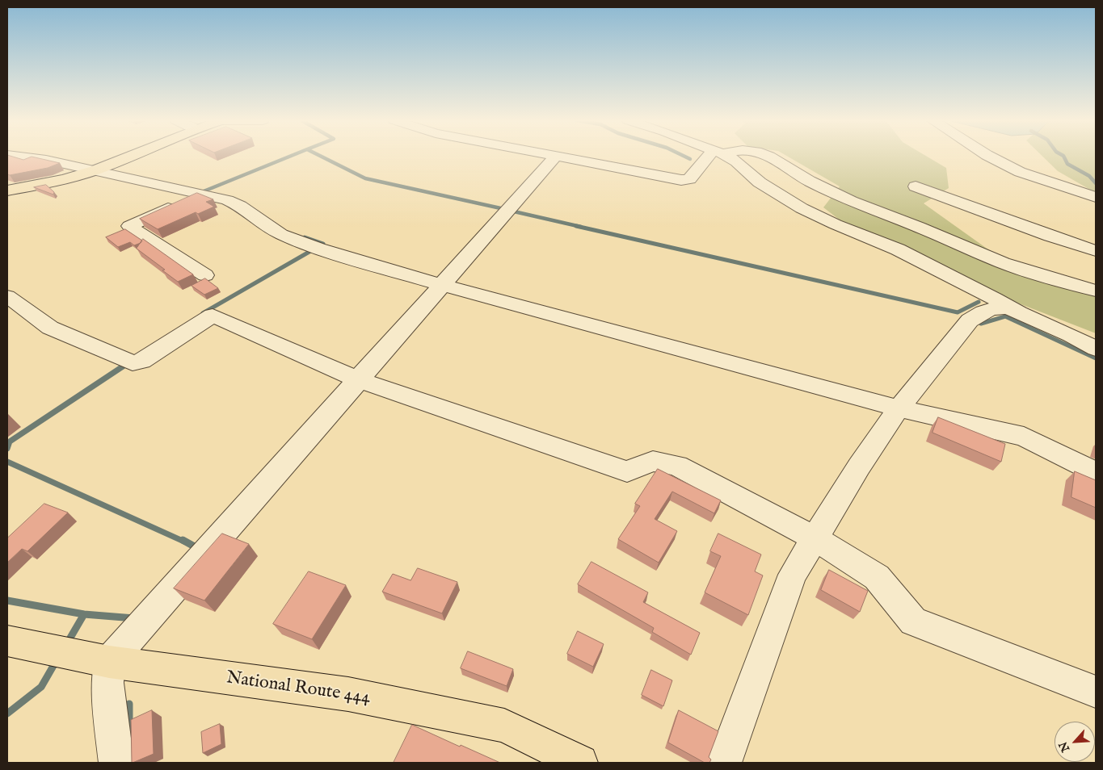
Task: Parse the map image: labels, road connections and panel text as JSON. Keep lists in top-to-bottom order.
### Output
{
  "streets": {
    "main road": ["National Route 444"]
  },
  "north": "bottom left"
}
